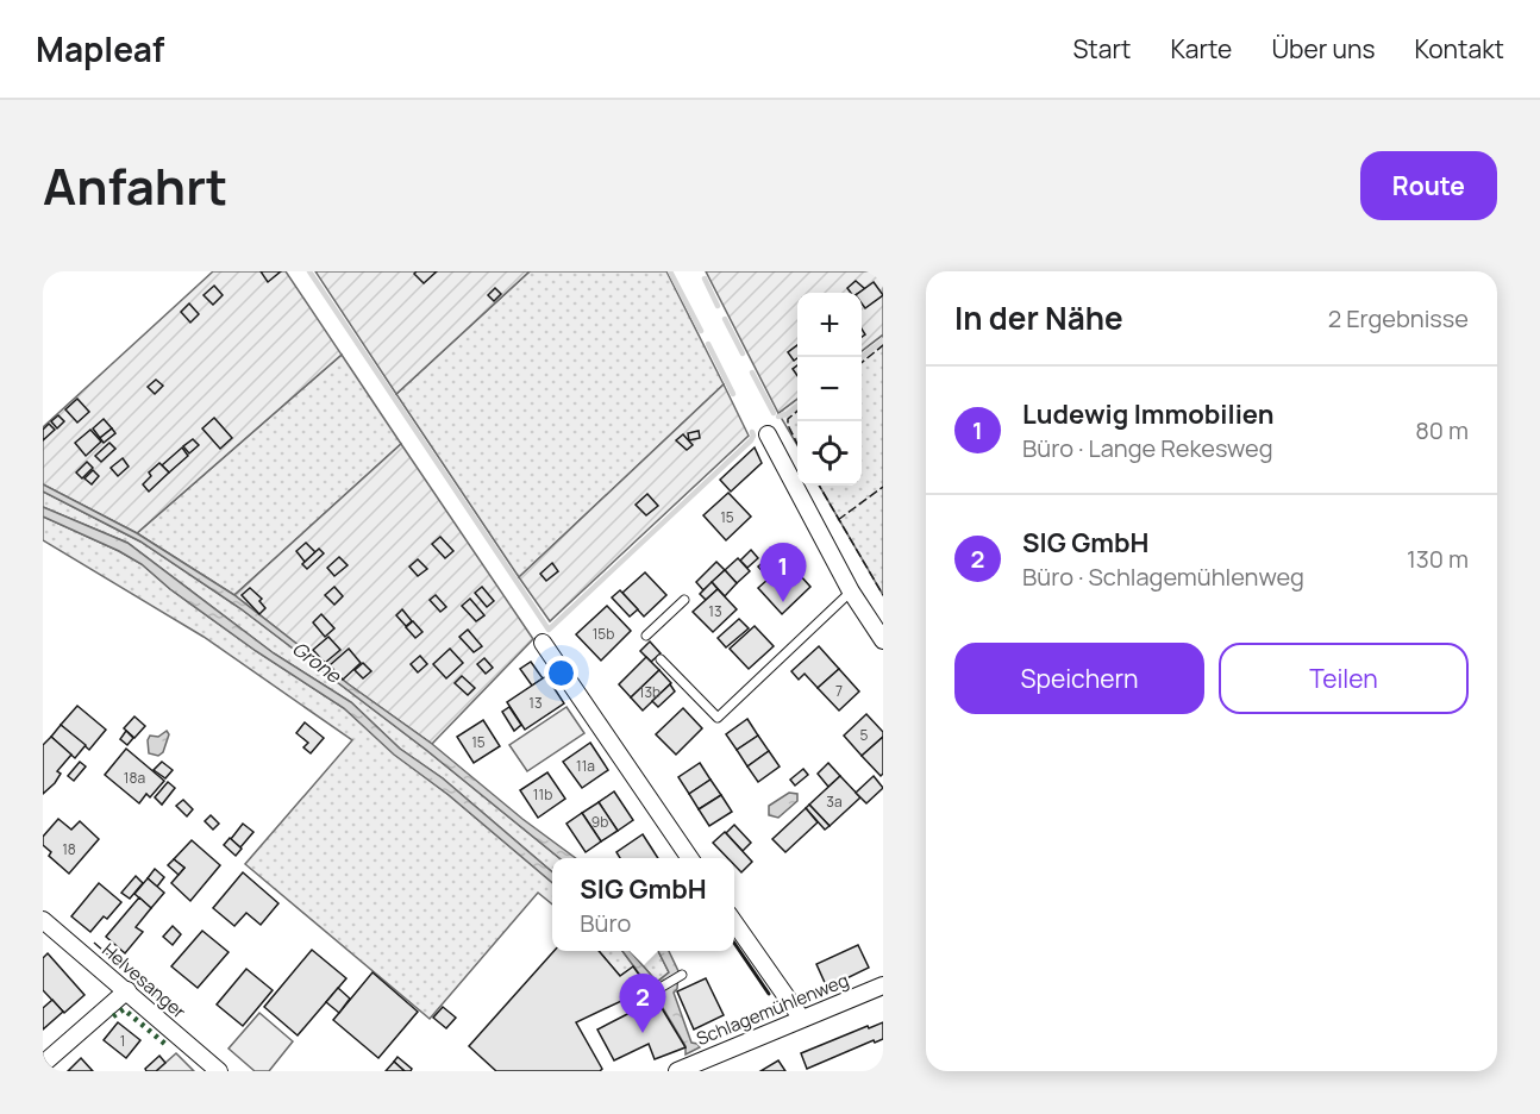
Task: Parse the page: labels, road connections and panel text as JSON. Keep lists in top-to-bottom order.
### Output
{
  "streets": {
    "street": ["Helvesanger", "Schlagemühlenweg"]
  },
  "water": ["Grone"],
  "house_numbers": [
    "15",
    "13",
    "15b",
    "7",
    "13b",
    "13",
    "5",
    "15",
    "11a",
    "18a",
    "11b",
    "3a",
    "9b",
    "18",
    "1"
  ],
  "page": {
    "header": "Mapleaf",
    "nav": [
      "Start",
      "Karte",
      "Über uns",
      "Kontakt"
    ],
    "title": "Anfahrt",
    "buttons": [
      "Route",
      ["Speichern", "Teilen"]
    ],
    "heading": ["In der Nähe", "2 Ergebnisse"],
    "map_buttons": ["+", "−"],
    "list": [
      {
        "mark": "1",
        "name": "Ludewig Immobilien",
        "note": "Büro · Lange Rekesweg",
        "value": "80 m"
      },
      {
        "mark": "2",
        "name": "SIG GmbH",
        "note": "Büro · Schlagemühlenweg",
        "value": "130 m"
      }
    ],
    "pins": ["1", "2"],
    "popup": ["SIG GmbH", "Büro"]
  }
}
